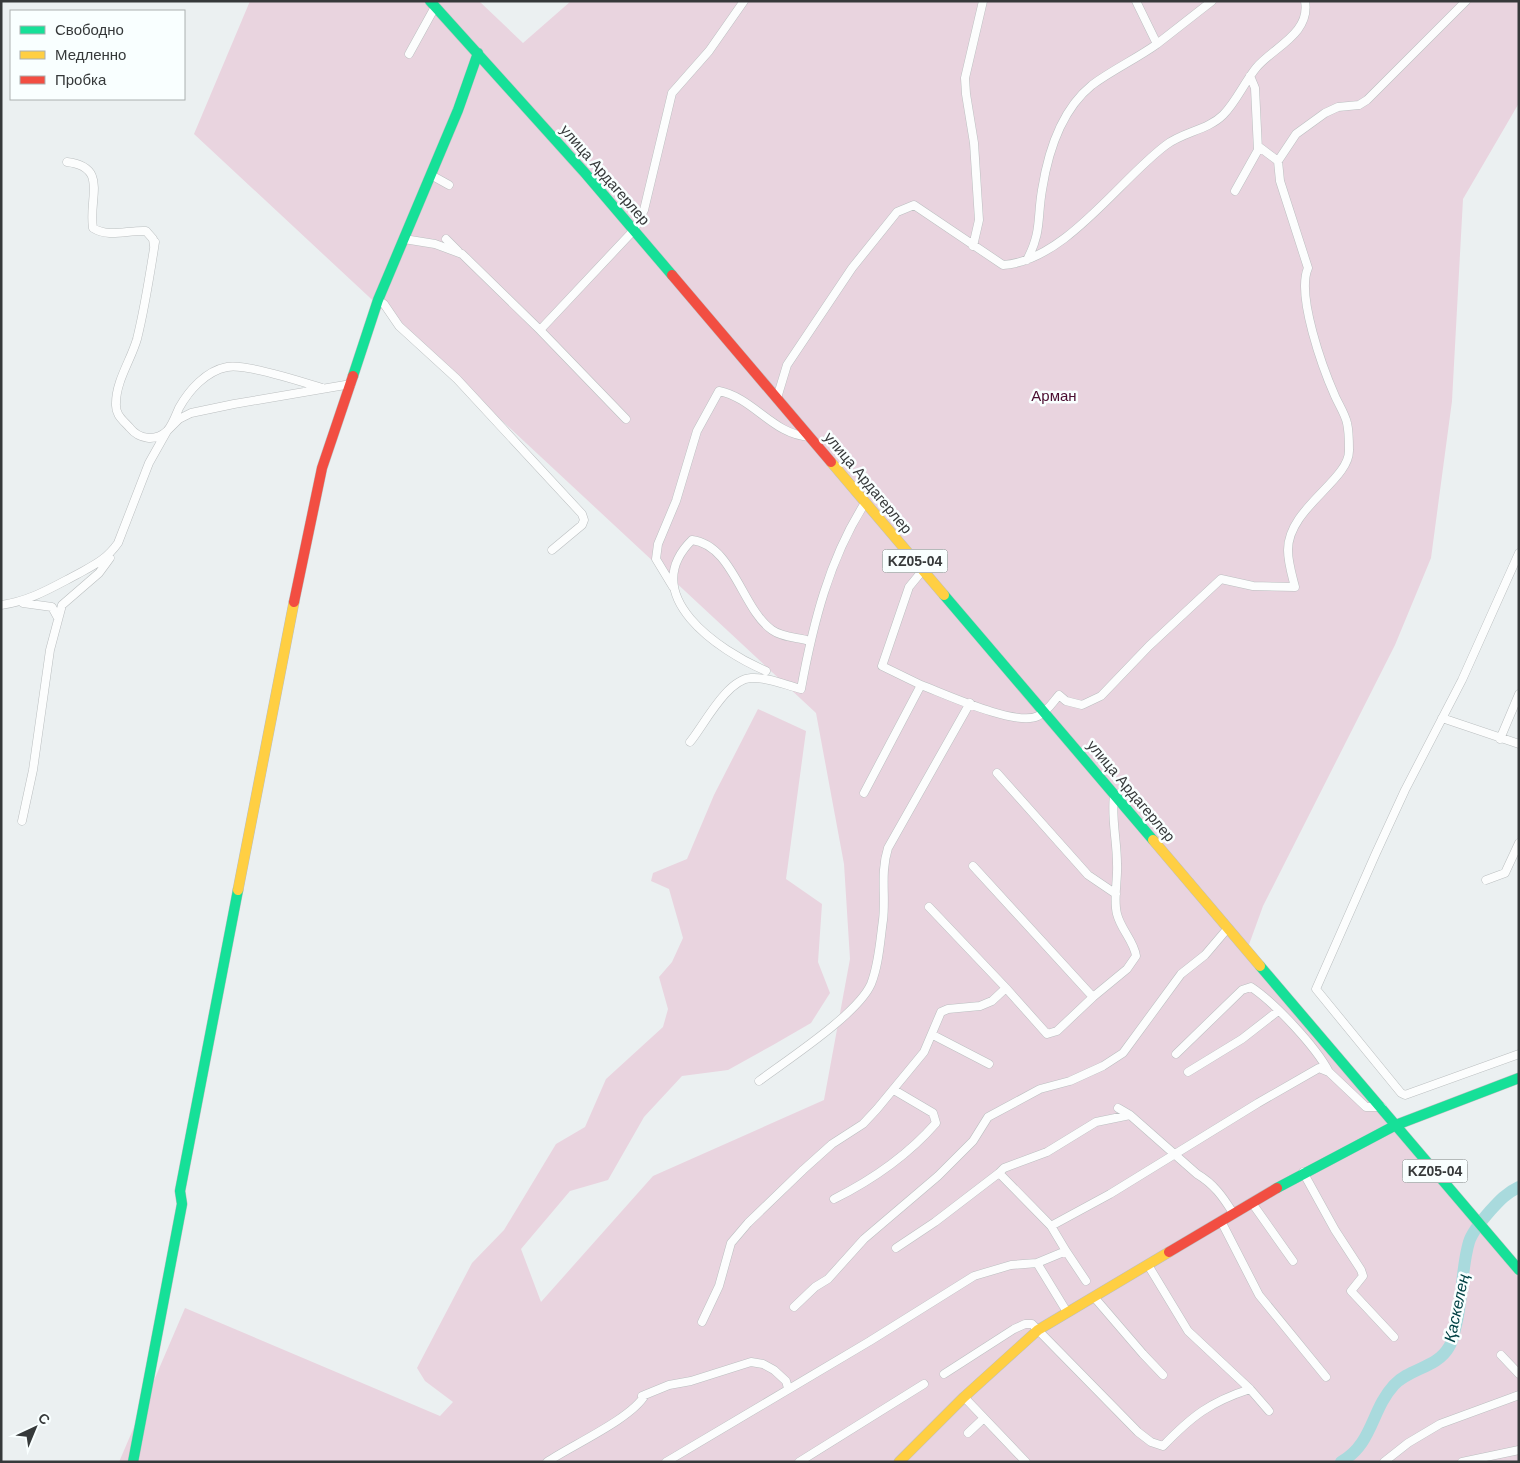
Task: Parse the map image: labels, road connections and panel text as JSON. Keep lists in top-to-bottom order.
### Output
{
  "streets": {
    "street": ["улица Ардагерлер", "KZ05-04"]
  },
  "crossings": [
    ["улица Ардагерлер", "KZ05-04"]
  ],
  "water": ["Қаскелең"],
  "parks": ["Арман"],
  "legend": ["Свободно", "Медленно", "Пробка"],
  "north": "top right"
}
